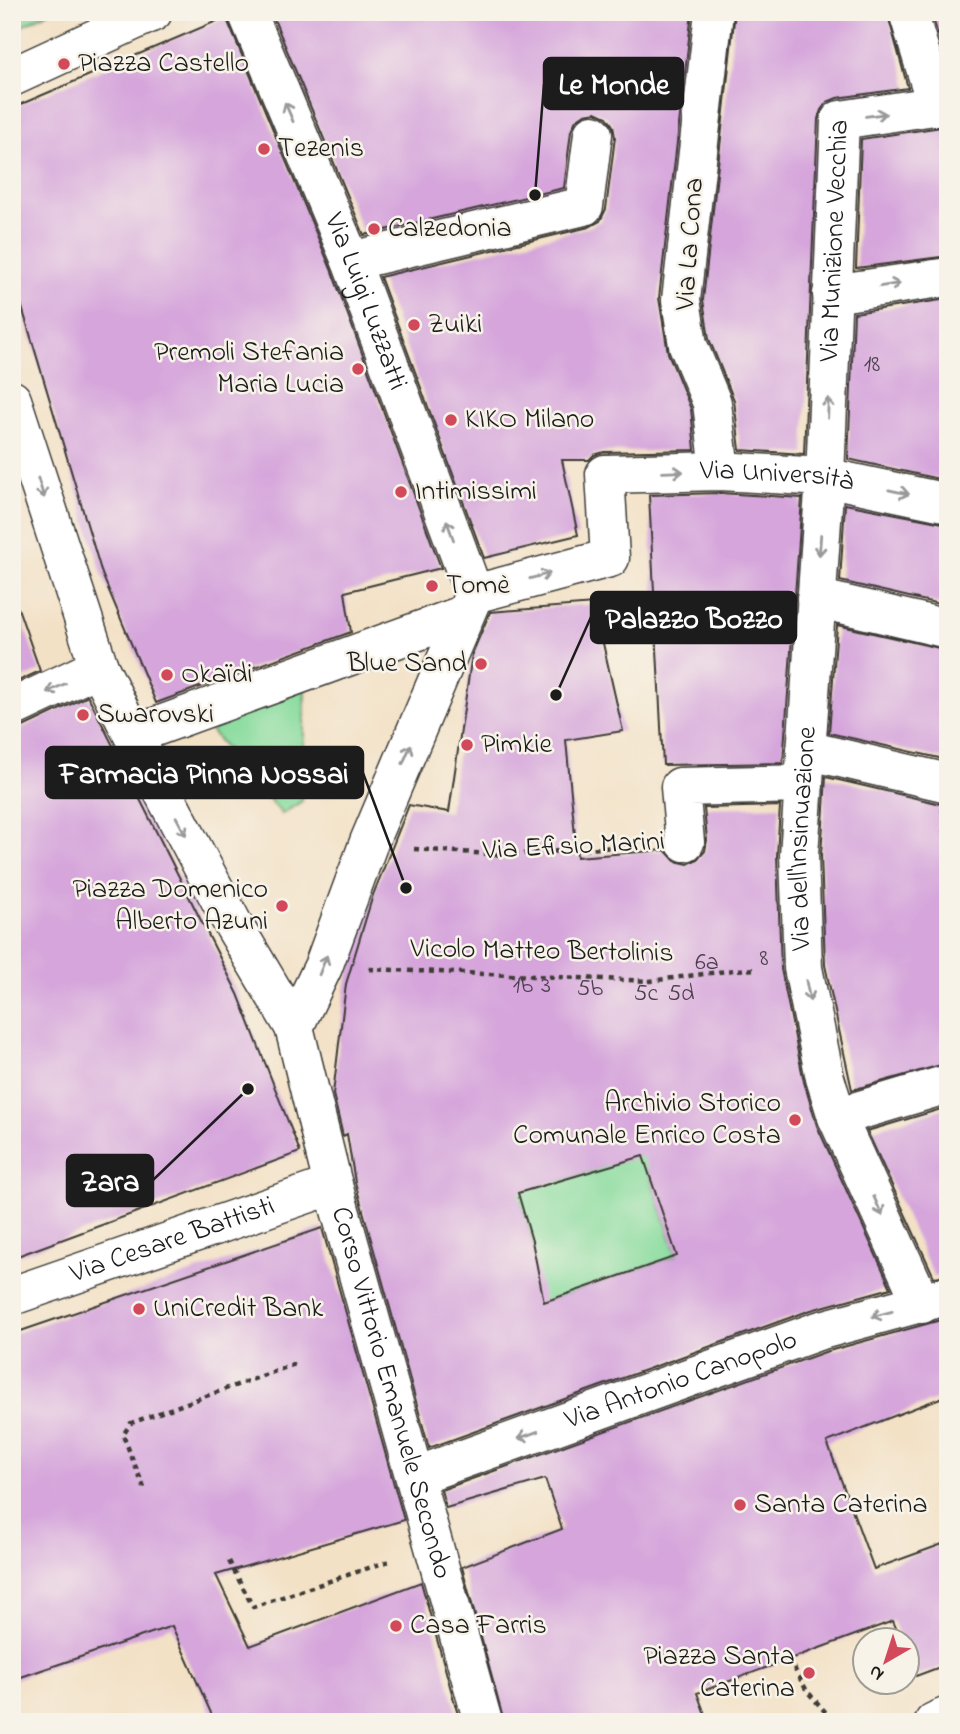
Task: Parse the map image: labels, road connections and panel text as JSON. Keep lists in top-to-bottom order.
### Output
{
  "streets": {
    "street": [
      "Via La Cona",
      "Via Munizione Vecchia",
      "Via Luigi Luzzatti",
      "Via Università",
      "Via dell'Insinuazione",
      "Via Efisio Marini",
      "Via Cesare Battisti",
      "Via Antonio Canopolo",
      "Corso Vittorio Emanuele Secondo"
    ],
    "path": ["Vicolo Matteo Bertolinis"]
  },
  "crossings": [
    ["Via La Cona", "Via Università"],
    ["Via Munizione Vecchia", "Via Università"],
    ["Via Munizione Vecchia", "Via dell'Insinuazione"],
    ["Via Luigi Luzzatti", "Via Università"],
    ["Via Università", "Via dell'Insinuazione"],
    ["Via dell'Insinuazione", "Via Efisio Marini"],
    ["Via dell'Insinuazione", "Vicolo Matteo Bertolinis"],
    ["Via dell'Insinuazione", "Via Antonio Canopolo"],
    ["Via Cesare Battisti", "Corso Vittorio Emanuele Secondo"],
    ["Via Antonio Canopolo", "Corso Vittorio Emanuele Secondo"]
  ],
  "one_way": [
    "Via Munizione Vecchia",
    "Via Luigi Luzzatti",
    "Via dell'Insinuazione",
    "Via Antonio Canopolo"
  ],
  "places": [
    "Piazza Castello",
    "Tezenis",
    "Le Monde",
    "Calzedonia",
    "Zuiki",
    "Premoli Stefania Maria Lucia",
    "KIKO Milano",
    "Intimissimi",
    "Tomè",
    "Blue Sand",
    "Okaïdi",
    "Palazzo Bozzo",
    "Swarovski",
    "Pimkie",
    "Farmacia Pinna Nossai",
    "Piazza Domenico Alberto Azuni",
    "Zara",
    "Archivio Storico Comunale Enrico Costa",
    "UniCredit Bank",
    "Santa Caterina",
    "Casa Farris",
    "Piazza Santa Caterina"
  ],
  "house_numbers": [
    "18",
    "8",
    "6a",
    "1b",
    "3",
    "5b",
    "5c",
    "5d"
  ],
  "north": "bottom left"
}
